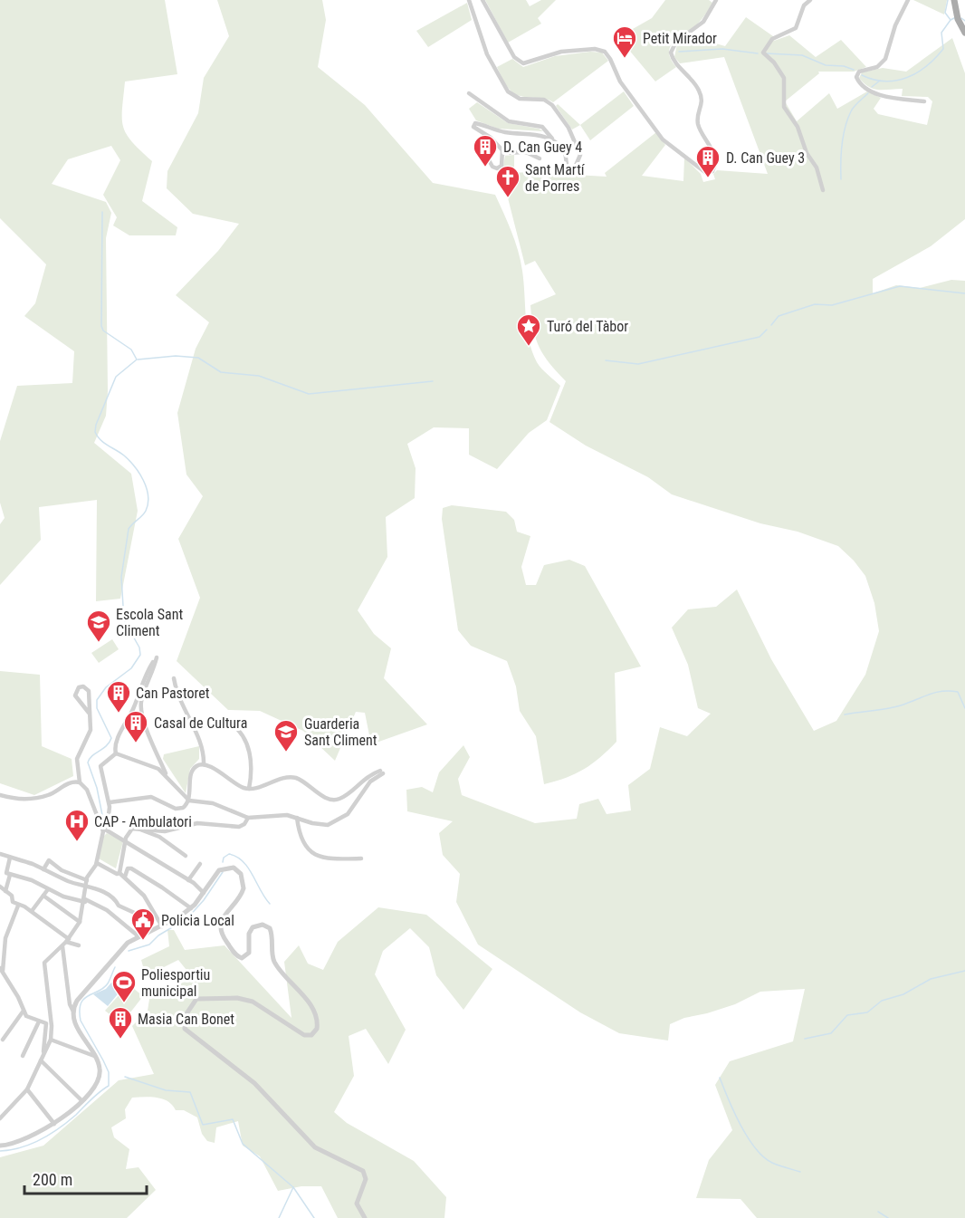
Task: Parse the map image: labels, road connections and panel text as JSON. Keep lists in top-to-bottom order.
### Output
{
  "places": {
    "hotel": ["Petit Mirador"],
    "building": [
      "D. Can Guey 4",
      "D. Can Guey 3",
      "Can Pastoret",
      "Casal de Cultura",
      "Masia Can Bonet"
    ],
    "church": ["Sant Martí de Porres"],
    "place": ["Turó del Tàbor"],
    "school or university": ["Escola Sant Climent", "Guarderia Sant Climent"],
    "hospital": ["CAP - Ambulatori"],
    "public building": ["Policia Local"],
    "sports": ["Poliesportiu municipal"]
  },
  "scale_bar": "200 m"
}
